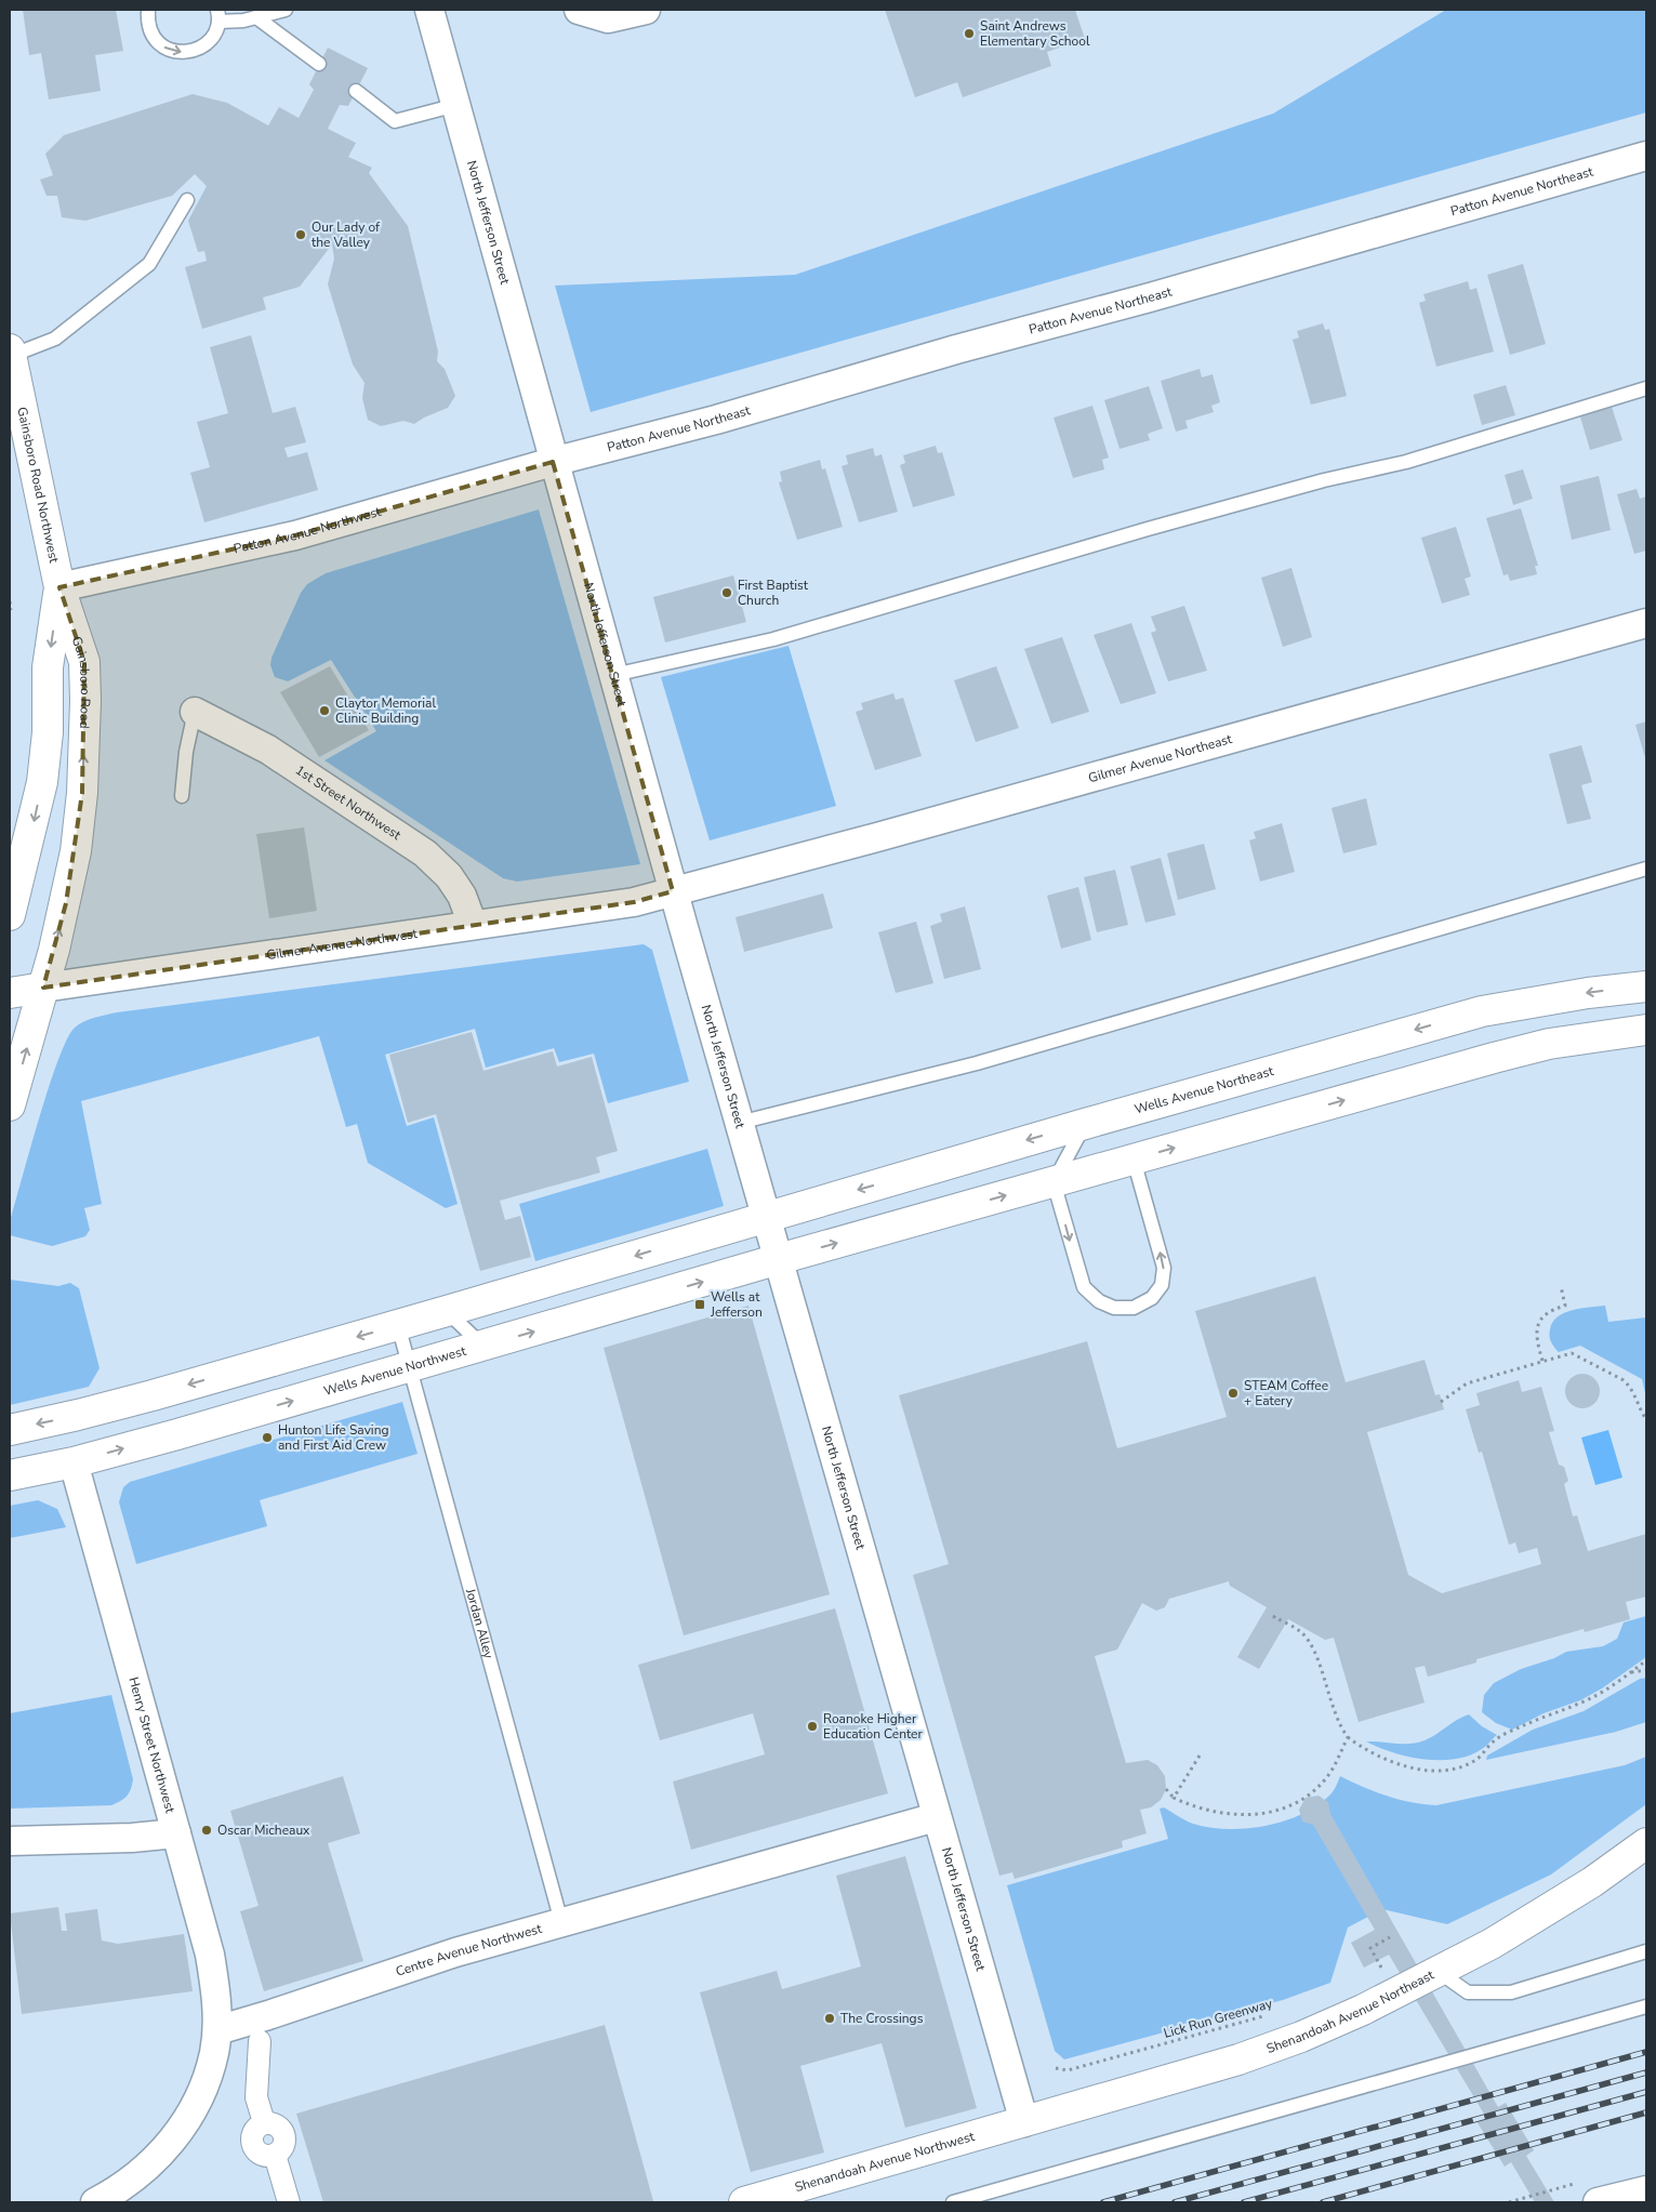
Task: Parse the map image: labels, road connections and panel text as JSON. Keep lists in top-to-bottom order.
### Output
{
  "streets": {
    "main road": [
      "Gainsboro Road Northwest",
      "Gainsboro Road",
      "Gilmer Avenue Northwest",
      "Wells Avenue Northeast",
      "Wells Avenue Northwest",
      "Shenandoah Avenue Northeast",
      "Shenandoah Avenue Northwest"
    ],
    "street": [
      "Patton Avenue Northeast",
      "North Jefferson Street",
      "Patton Avenue Northwest",
      "Gilmer Avenue Northeast",
      "1st Street Northwest",
      "Henry Street Northwest",
      "Centre Avenue Northwest"
    ],
    "lane": ["Jordan Alley"],
    "path": ["Lick Run Greenway"]
  },
  "crossings": [
    ["Patton Avenue Northeast", "North Jefferson Street"],
    ["Patton Avenue Northeast", "Patton Avenue Northwest"],
    ["North Jefferson Street", "Patton Avenue Northwest"],
    ["North Jefferson Street", "Gilmer Avenue Northeast"],
    ["North Jefferson Street", "Gilmer Avenue Northwest"],
    ["North Jefferson Street", "Wells Avenue Northeast"],
    ["North Jefferson Street", "Wells Avenue Northwest"],
    ["North Jefferson Street", "Centre Avenue Northwest"],
    ["North Jefferson Street", "Shenandoah Avenue Northeast"],
    ["North Jefferson Street", "Shenandoah Avenue Northwest"],
    ["Gainsboro Road Northwest", "Patton Avenue Northwest"],
    ["Gainsboro Road Northwest", "Gainsboro Road"],
    ["Patton Avenue Northwest", "Gainsboro Road"],
    ["Gainsboro Road", "Gilmer Avenue Northwest"],
    ["Gilmer Avenue Northeast", "Gilmer Avenue Northwest"],
    ["1st Street Northwest", "Gilmer Avenue Northwest"],
    ["Wells Avenue Northwest", "Jordan Alley"],
    ["Wells Avenue Northwest", "Henry Street Northwest"],
    ["Jordan Alley", "Centre Avenue Northwest"],
    ["Henry Street Northwest", "Centre Avenue Northwest"],
    ["Shenandoah Avenue Northeast", "Shenandoah Avenue Northwest"]
  ],
  "places": {
    "other": [
      "Saint Andrews Elementary School",
      "Our Lady of the Valley",
      "First Baptist Church",
      "Claytor Memorial Clinic Building",
      "STEAM Coffee + Eatery",
      "Hunton Life Saving and First Aid Crew",
      "Roanoke Higher Education Center",
      "Oscar Micheaux",
      "The Crossings"
    ],
    "transit": ["Wells at Jefferson"]
  }
}
